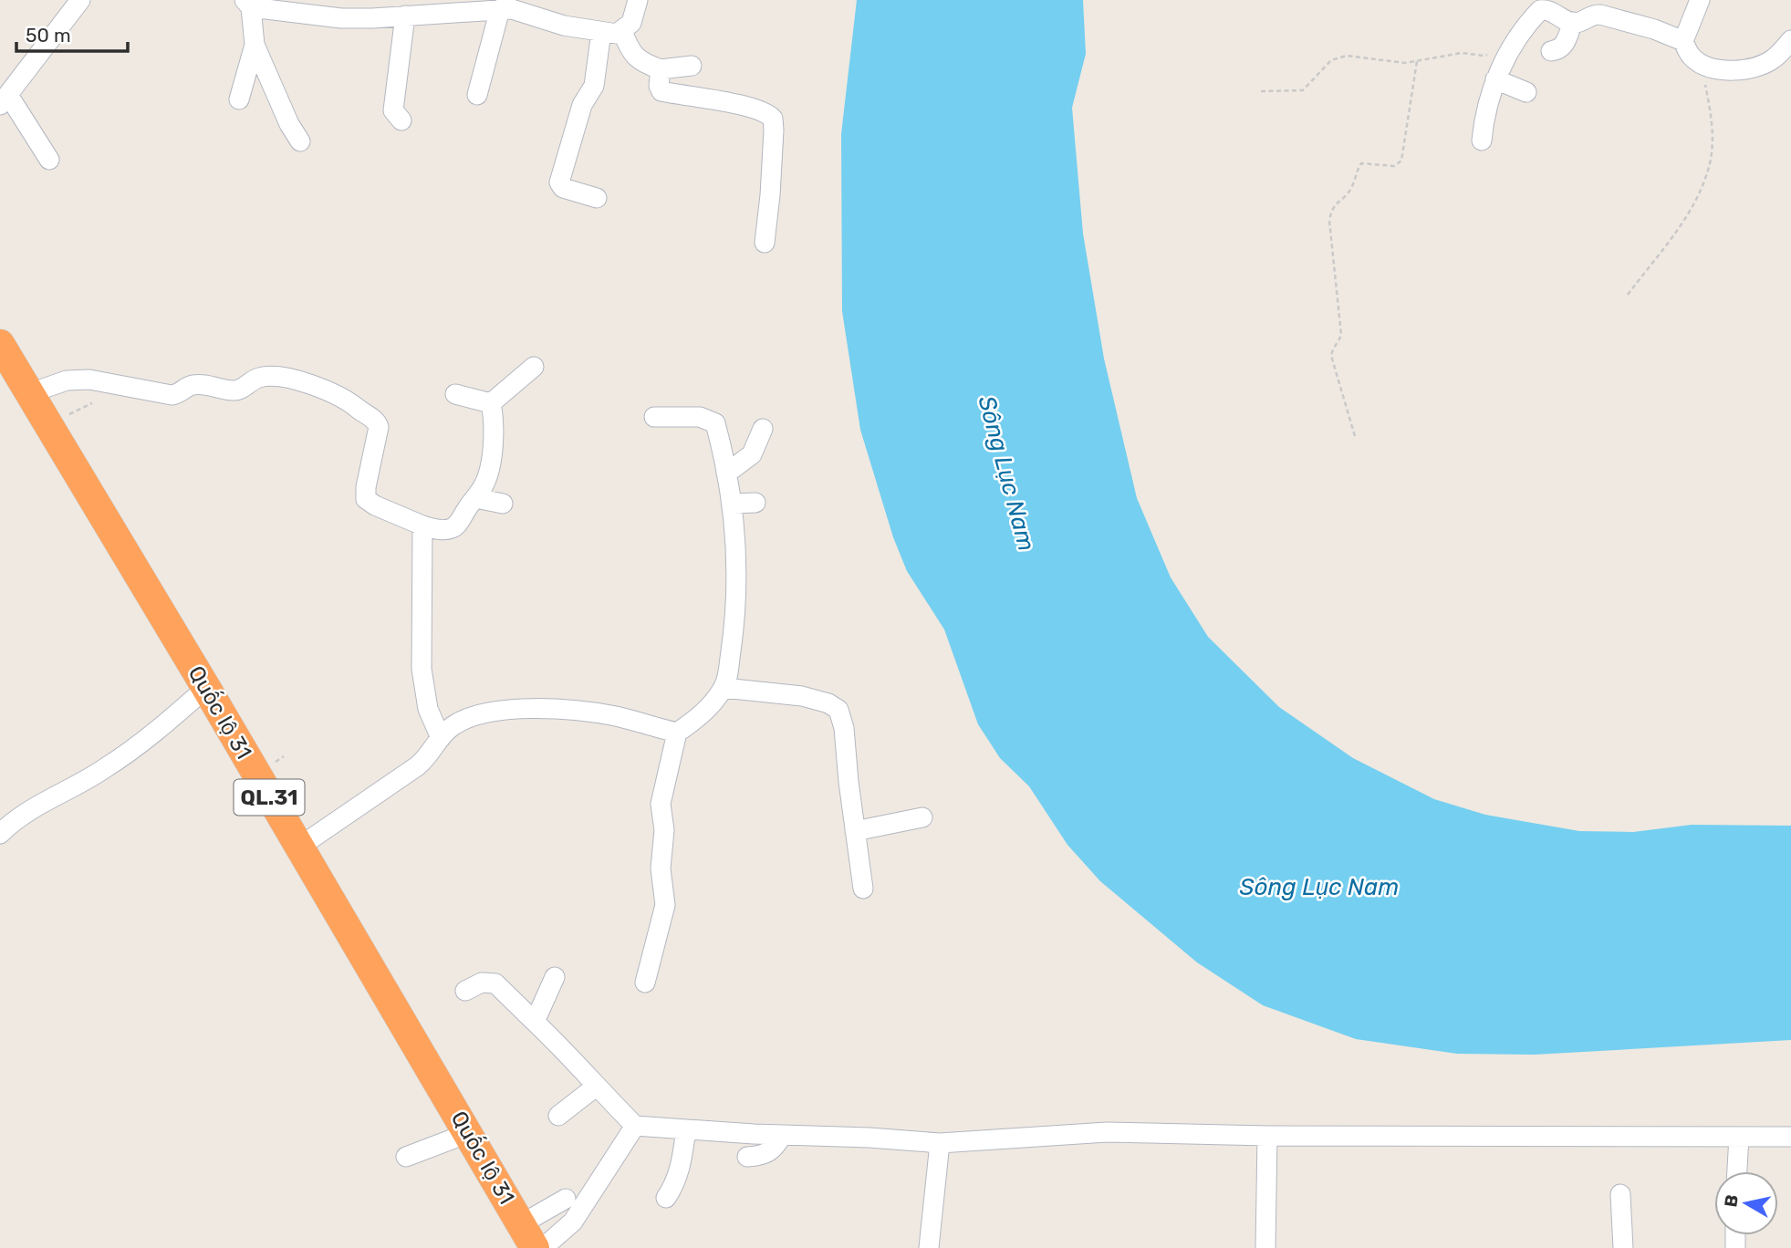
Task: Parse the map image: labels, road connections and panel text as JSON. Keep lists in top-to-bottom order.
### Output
{
  "streets": {
    "highway": ["Quốc lộ 31", "QL.31"]
  },
  "water": ["Sông Lục Nam"],
  "scale_bar": "50 m",
  "north": "left"
}
